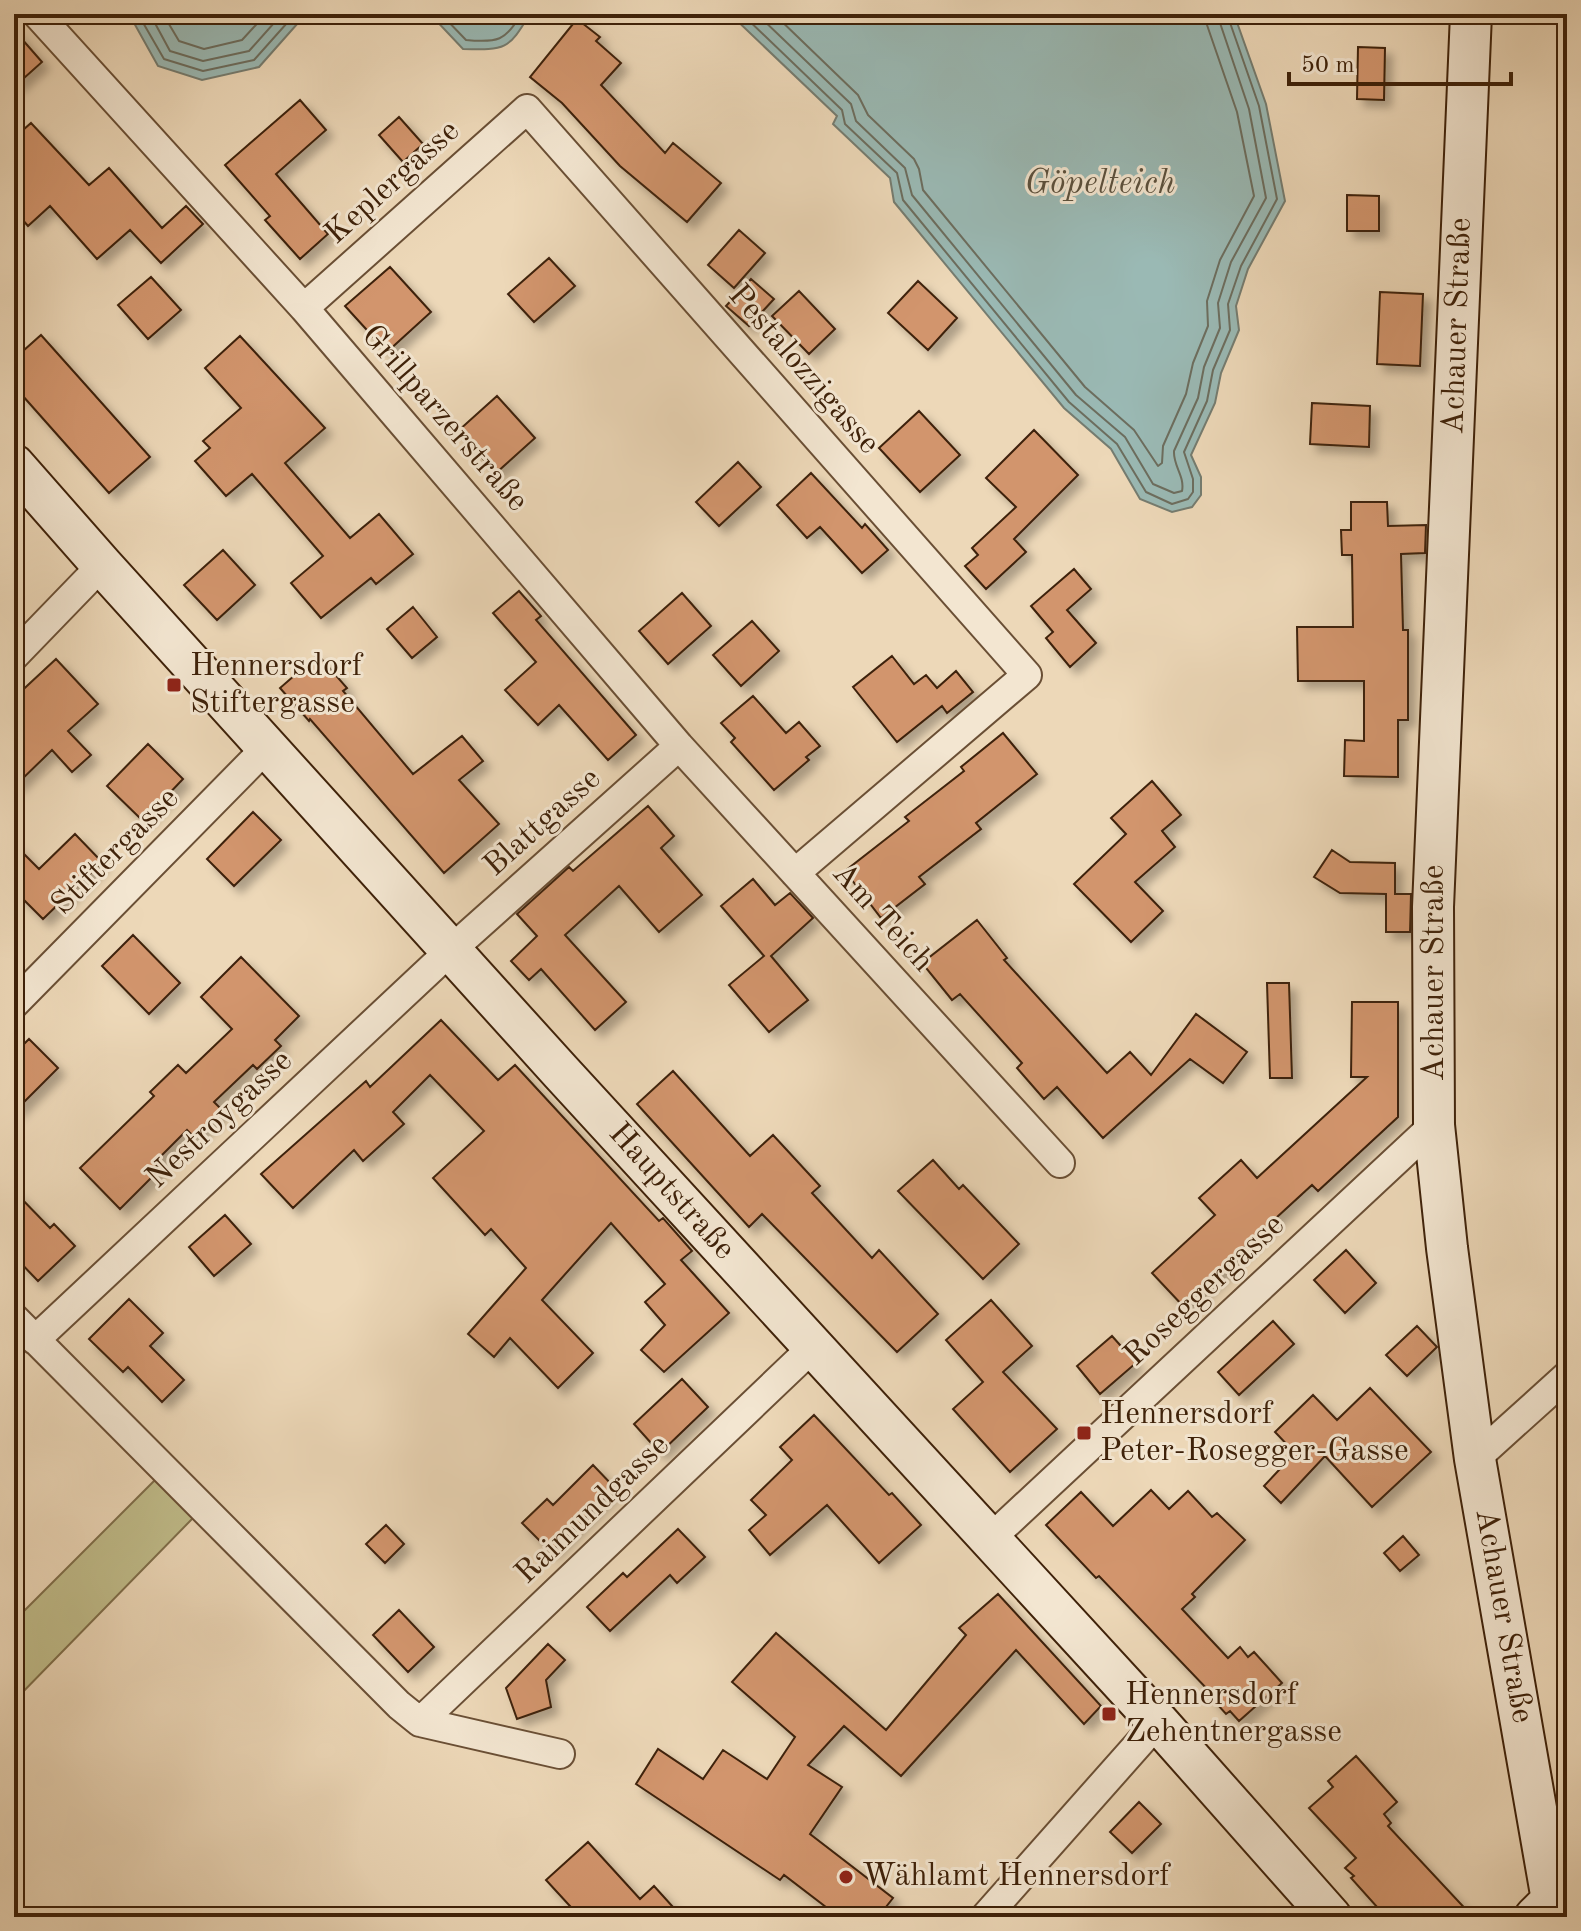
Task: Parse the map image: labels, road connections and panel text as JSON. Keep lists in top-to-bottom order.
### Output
{
  "streets": {
    "street": [
      "Keplergasse",
      "Achauer Straße",
      "Pestalozzigasse",
      "Grillparzerstraße",
      "Blattgasse",
      "Stiftergasse",
      "Am Teich",
      "Nestroygasse",
      "Hauptstraße",
      "Roseggergasse",
      "Raimundgasse"
    ]
  },
  "crossings": [
    ["Keplergasse", "Pestalozzigasse"],
    ["Keplergasse", "Grillparzerstraße"],
    ["Achauer Straße", "Roseggergasse"],
    ["Pestalozzigasse", "Am Teich"],
    ["Grillparzerstraße", "Blattgasse"],
    ["Grillparzerstraße", "Am Teich"],
    ["Blattgasse", "Nestroygasse"],
    ["Blattgasse", "Hauptstraße"],
    ["Stiftergasse", "Hauptstraße"],
    ["Nestroygasse", "Hauptstraße"],
    ["Hauptstraße", "Roseggergasse"],
    ["Hauptstraße", "Raimundgasse"]
  ],
  "water": ["Göpelteich"],
  "places": {
    "transit": ["Hennersdorf Stiftergasse", "Hennersdorf Peter-Rosegger-Gasse", "Hennersdorf Zehentnergasse"],
    "other": ["Wählamt Hennersdorf"]
  },
  "scale_bar": "50 m"
}
